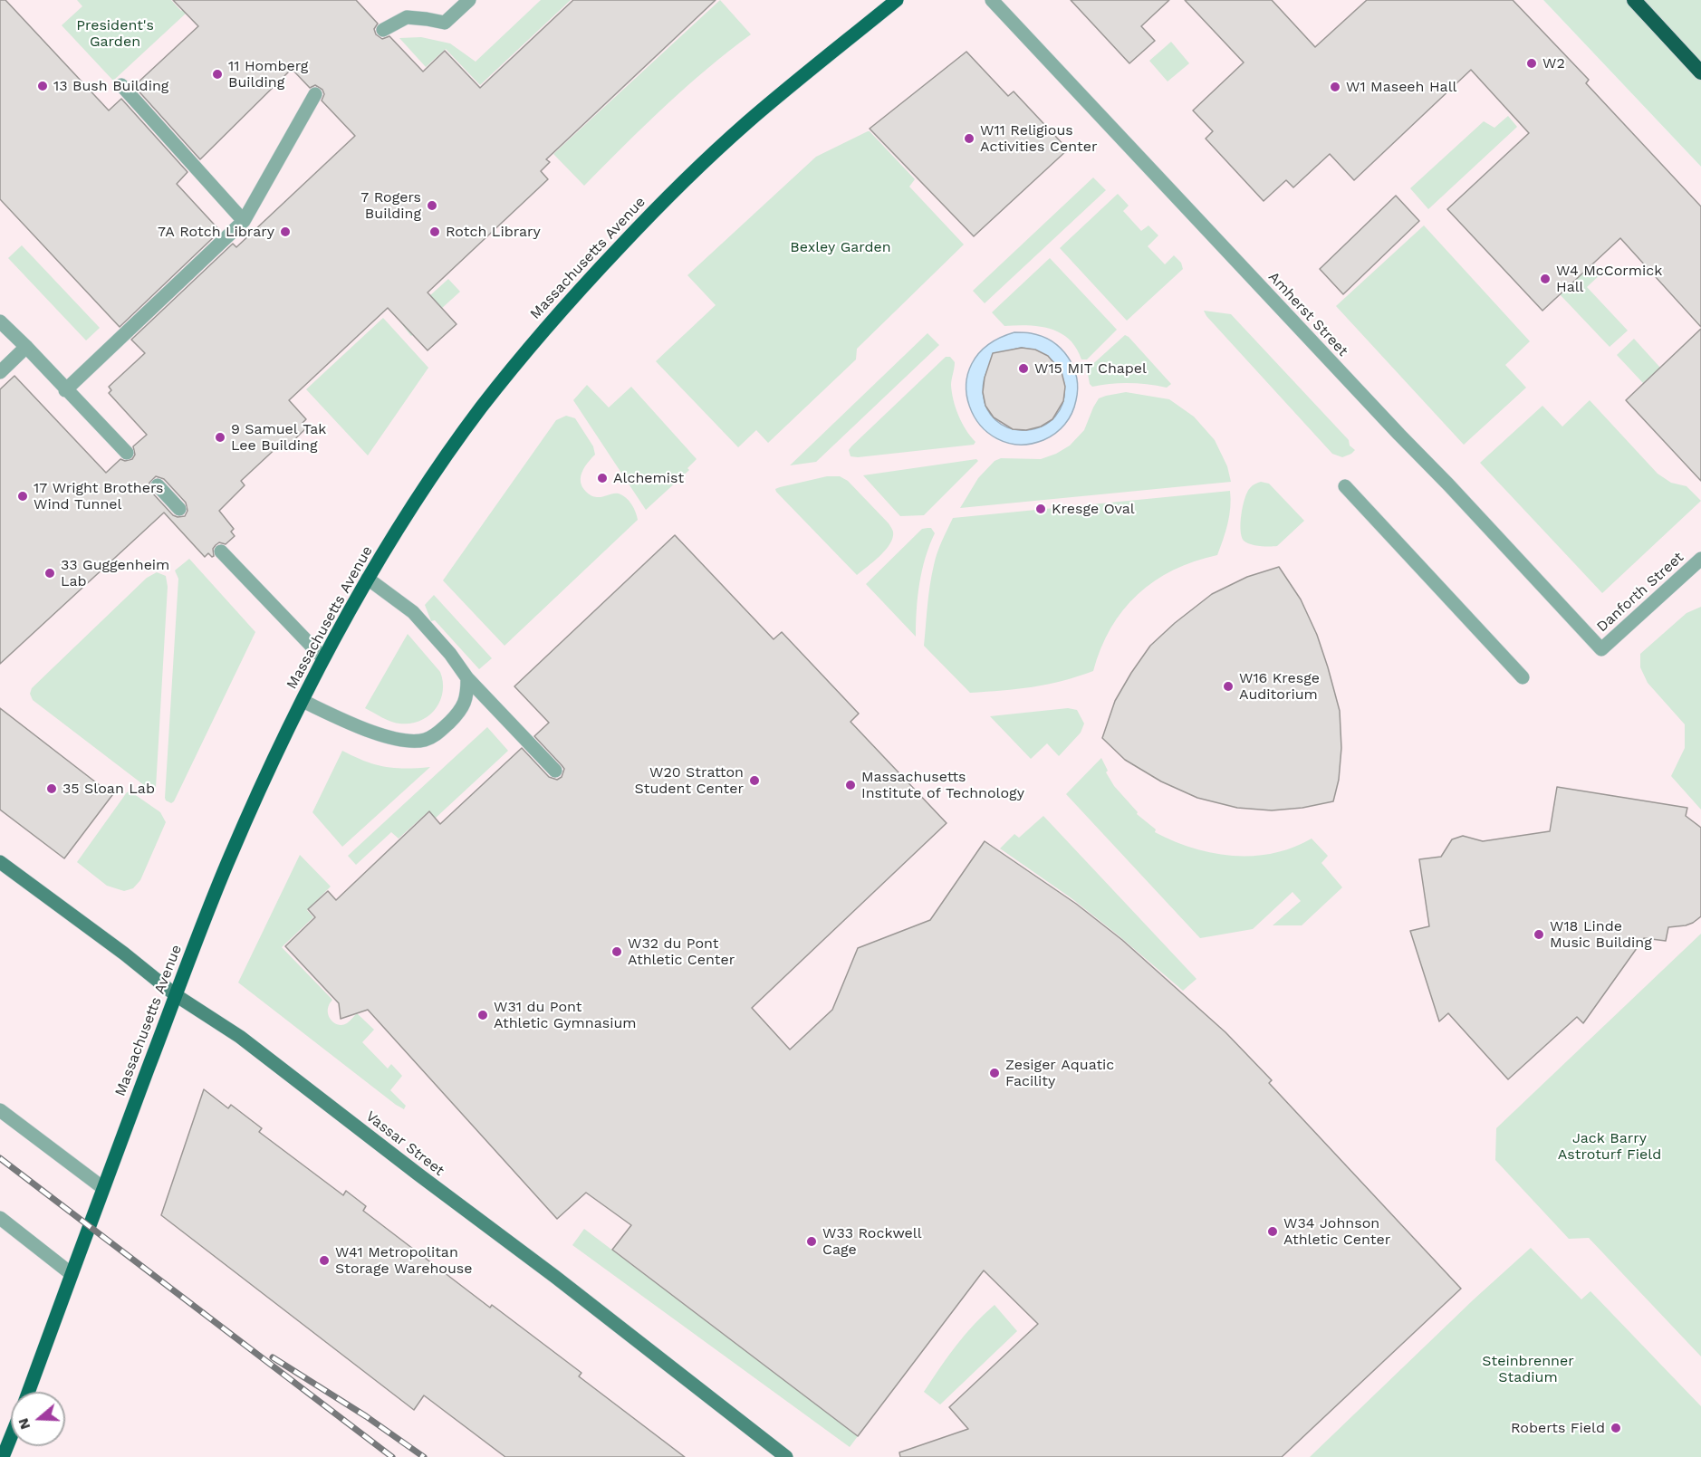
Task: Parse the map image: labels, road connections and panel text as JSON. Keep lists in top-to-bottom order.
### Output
{
  "streets": {
    "main road": ["Massachusetts Avenue", "Vassar Street"],
    "street": ["Amherst Street", "Danforth Street"]
  },
  "crossings": [
    ["Massachusetts Avenue", "Vassar Street"],
    ["Amherst Street", "Danforth Street"]
  ],
  "parks": [
    "President's Garden",
    "Bexley Garden",
    "Jack Barry Astroturf Field",
    "Steinbrenner Stadium"
  ],
  "places": [
    "W2",
    "11 Homberg Building",
    "13 Bush Building",
    "W1 Maseeh Hall",
    "W11 Religious Activities Center",
    "7 Rogers Building",
    "7A Rotch Library",
    "Rotch Library",
    "W4 McCormick Hall",
    "W15 MIT Chapel",
    "9 Samuel Tak Lee Building",
    "Alchemist",
    "17 Wright Brothers Wind Tunnel",
    "Kresge Oval",
    "33 Guggenheim Lab",
    "W16 Kresge Auditorium",
    "W20 Stratton Student Center",
    "Massachusetts Institute of Technology",
    "35 Sloan Lab",
    "W18 Linde Music Building",
    "W32 du Pont Athletic Center",
    "W31 du Pont Athletic Gymnasium",
    "Zesiger Aquatic Facility",
    "W34 Johnson Athletic Center",
    "W33 Rockwell Cage",
    "W41 Metropolitan Storage Warehouse",
    "Roberts Field"
  ],
  "north": "left"
}
